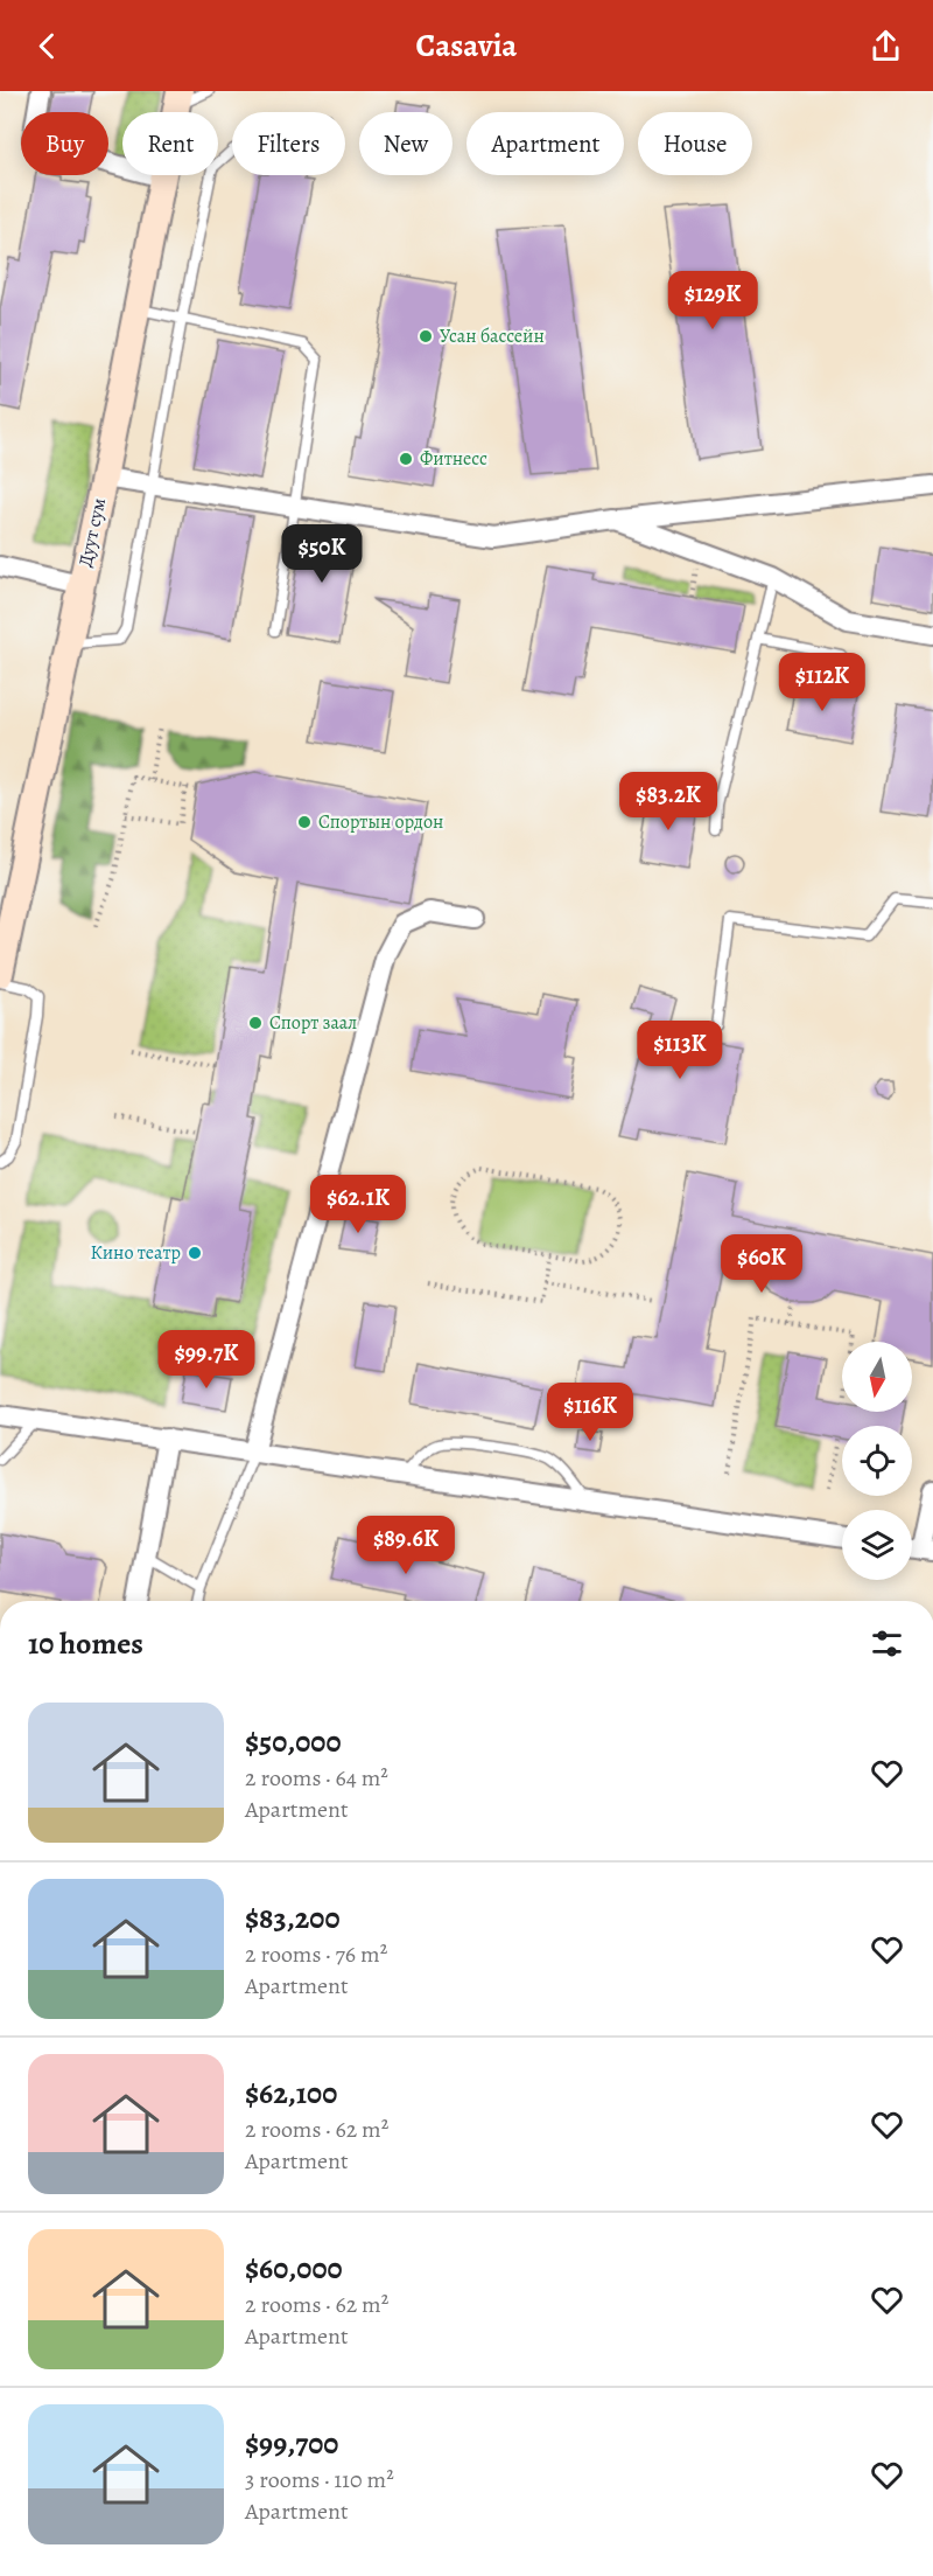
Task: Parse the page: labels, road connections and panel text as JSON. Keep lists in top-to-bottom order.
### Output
{
  "streets": {
    "main road": ["Дуут сум"]
  },
  "places": [
    "Усан бассейн",
    "Фитнесс",
    "Спортын ордон",
    "Спорт заал",
    "Кино театр"
  ],
  "north": "bottom",
  "page": {
    "header": "Casavia",
    "chip": [
      "Buy",
      "Rent",
      "Filters",
      "New",
      "Apartment",
      "House"
    ],
    "price": [
      "$129K",
      "$50K",
      "$112K",
      "$83.2K",
      "$113K",
      "$62.1K",
      "$60K",
      "$99.7K",
      "$116K",
      "$89.6K"
    ],
    "heading": "10 homes",
    "list": [
      {
        "name": "$50,000",
        "note": "2 rooms · 64 m² · Apartment"
      },
      {
        "name": "$83,200",
        "note": "2 rooms · 76 m² · Apartment"
      },
      {
        "name": "$62,100",
        "note": "2 rooms · 62 m² · Apartment"
      },
      {
        "name": "$60,000",
        "note": "2 rooms · 62 m² · Apartment"
      },
      {
        "name": "$99,700",
        "note": "3 rooms · 110 m² · Apartment"
      }
    ]
  }
}
